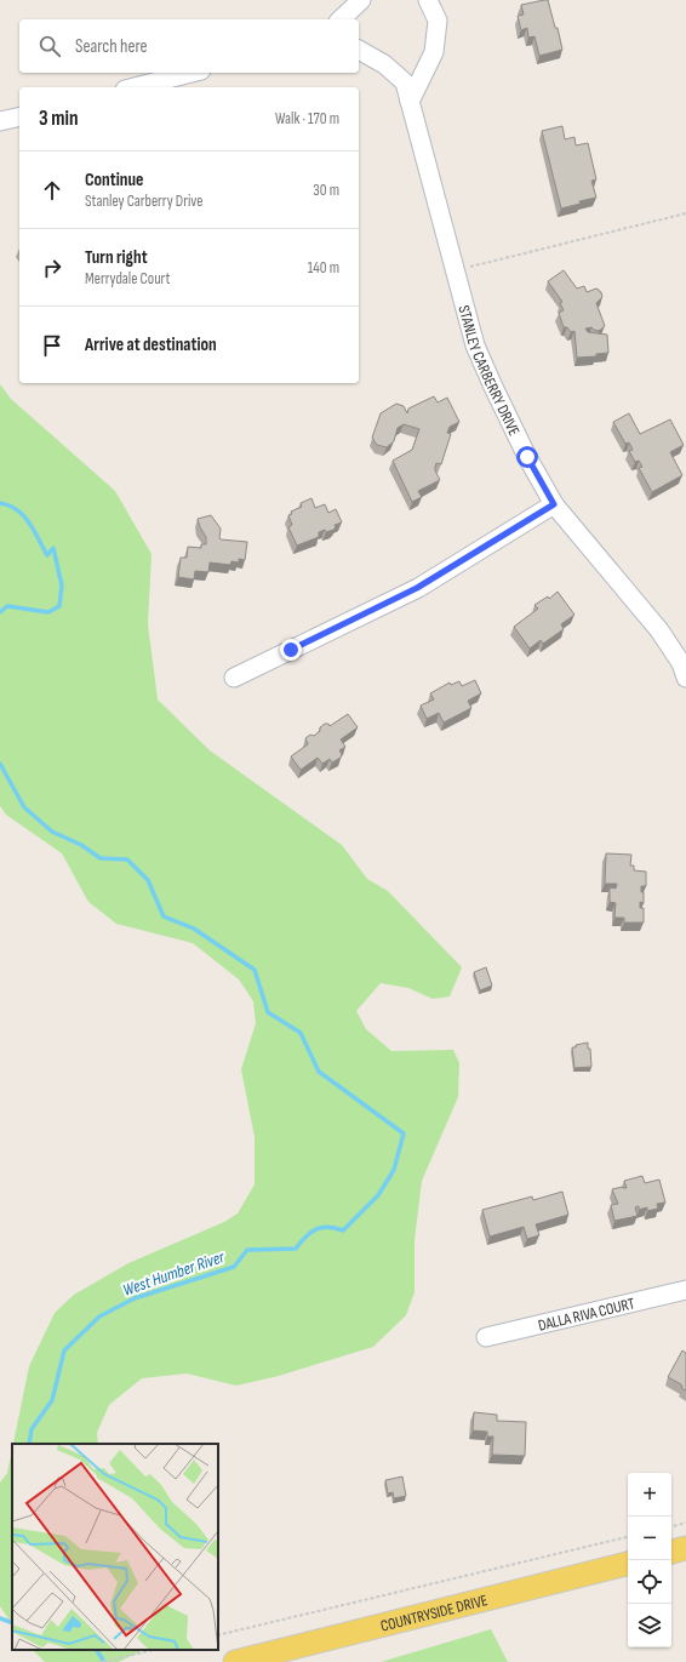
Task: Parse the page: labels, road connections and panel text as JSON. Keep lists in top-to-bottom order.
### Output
{
  "streets": {
    "main road": ["COUNTRYSIDE DRIVE"],
    "street": ["STANLEY CARBERRY DRIVE", "DALLA RIVA COURT"]
  },
  "water": ["West Humber River"],
  "page": {
    "search": "Search here",
    "heading": ["3 min", "Walk · 170 m"],
    "list": [
      ["Continue", "Stanley Carberry Drive", "30 m"],
      ["Turn right", "Merrydale Court", "140 m"],
      "Arrive at destination"
    ],
    "map_buttons": ["+", "−"]
  }
}
